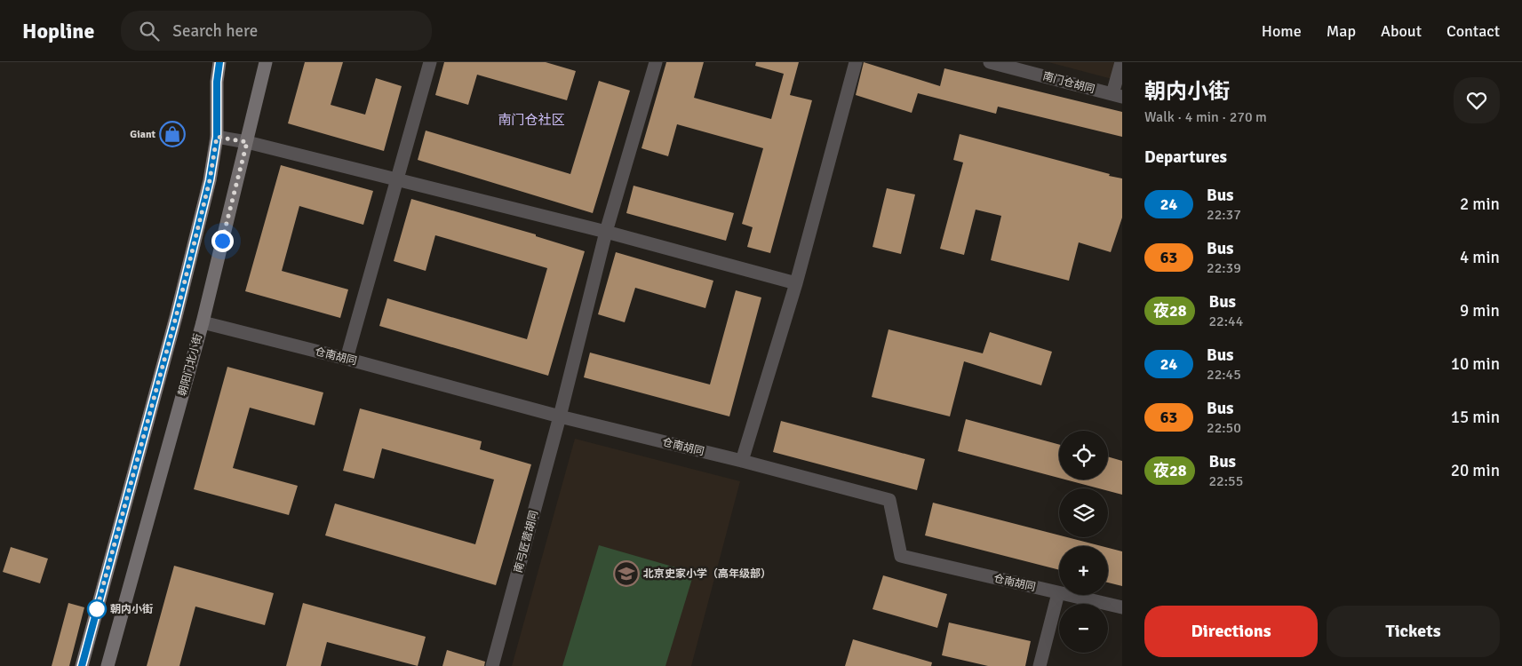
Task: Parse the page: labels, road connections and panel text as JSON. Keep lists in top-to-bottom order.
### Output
{
  "streets": {
    "main road": ["朝阳门北小街"],
    "street": ["南门仓胡同", "仓南胡同", "南弓匠营胡同"]
  },
  "crossings": [
    ["仓南胡同", "朝阳门北小街"],
    ["仓南胡同", "南弓匠营胡同"]
  ],
  "districts": ["南门仓社区"],
  "places": {
    "shop": ["Giant"],
    "school or university": ["北京史家小学（高年级部）"],
    "other": ["朝内小街"]
  },
  "lines": ["bus line 24"],
  "page": {
    "header": "Hopline",
    "search": "Search here",
    "nav": [
      "Home",
      "Map",
      "About",
      "Contact"
    ],
    "heading": [
      ["朝内小街", "Walk · 4 min · 270 m"],
      "Departures"
    ],
    "list": [
      {
        "mark": "24",
        "name": "Bus",
        "note": "22:37",
        "value": "2 min"
      },
      {
        "mark": "63",
        "name": "Bus",
        "note": "22:39",
        "value": "4 min"
      },
      {
        "mark": "夜28",
        "name": "Bus",
        "note": "22:44",
        "value": "9 min"
      },
      {
        "mark": "24",
        "name": "Bus",
        "note": "22:45",
        "value": "10 min"
      },
      {
        "mark": "63",
        "name": "Bus",
        "note": "22:50",
        "value": "15 min"
      },
      {
        "mark": "夜28",
        "name": "Bus",
        "note": "22:55",
        "value": "20 min"
      }
    ],
    "map_buttons": ["+", "−"],
    "buttons": ["Directions", "Tickets"]
  }
}
